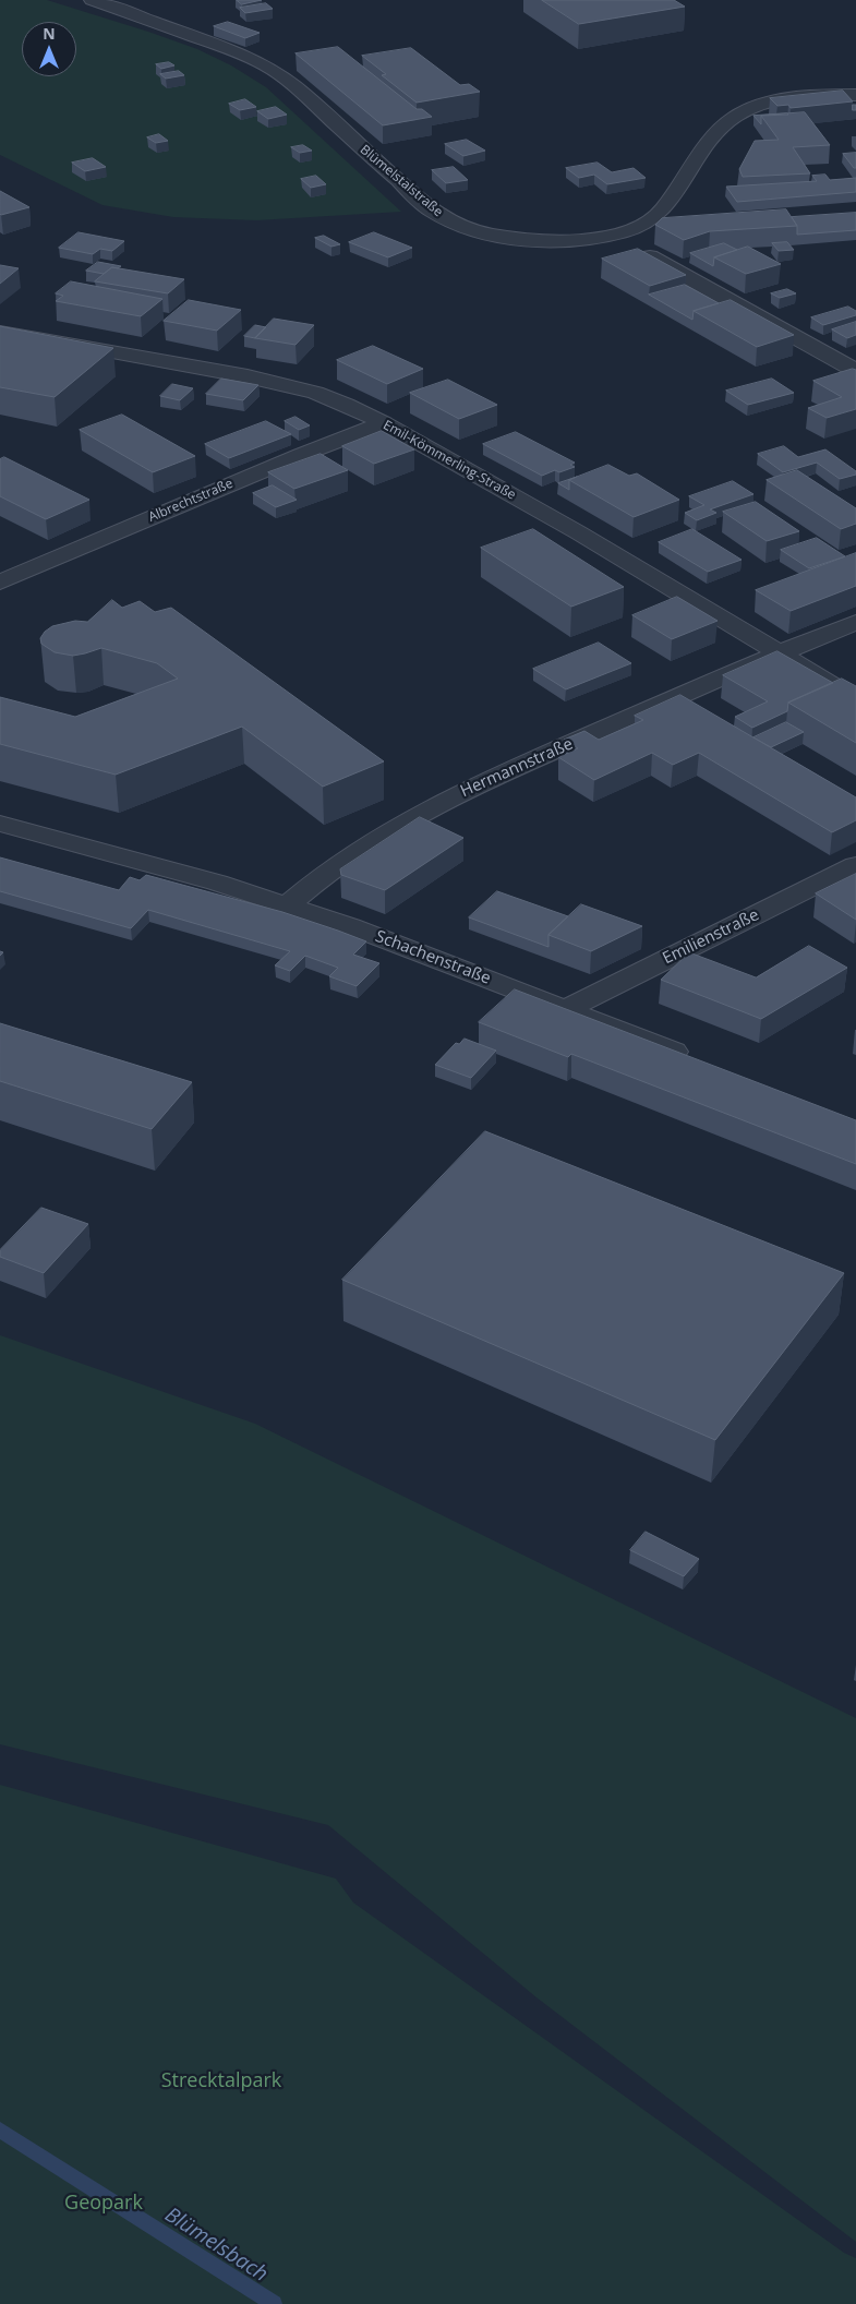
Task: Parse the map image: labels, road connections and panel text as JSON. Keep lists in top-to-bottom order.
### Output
{
  "streets": {
    "street": [
      "Blümelstalstraße",
      "Emil-Kömmerling-Straße",
      "Albrechtstraße",
      "Hermannstraße",
      "Emilienstraße",
      "Schachenstraße"
    ]
  },
  "crossings": [
    ["Emil-Kömmerling-Straße", "Albrechtstraße"],
    ["Emil-Kömmerling-Straße", "Hermannstraße"],
    ["Hermannstraße", "Schachenstraße"],
    ["Emilienstraße", "Schachenstraße"]
  ],
  "water": ["Blümelsbach"],
  "parks": ["Strecktalpark", "Geopark"],
  "north": "top"
}
